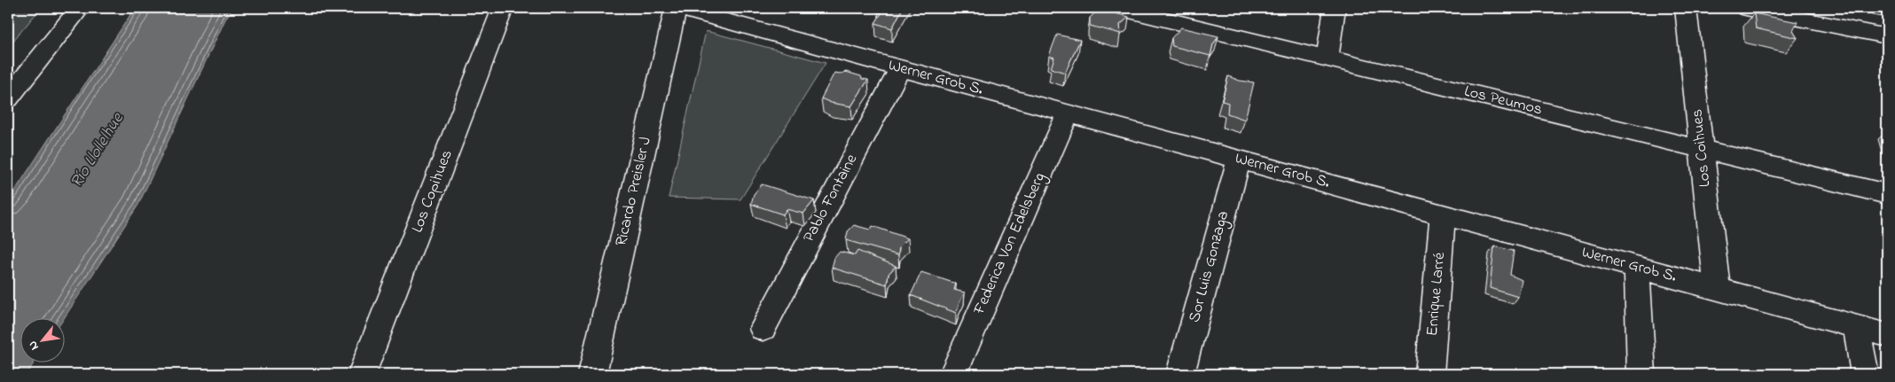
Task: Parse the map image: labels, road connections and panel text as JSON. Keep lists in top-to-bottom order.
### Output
{
  "streets": {
    "street": [
      "Werner Grob S.",
      "Los Peumos",
      "Los Coihues",
      "Los Copihues",
      "Ricardo Preisler J",
      "Pablo Fontaine",
      "Federica Von Edelsberg",
      "Sor Luis Gonzaga",
      "Enrique Larré"
    ]
  },
  "crossings": [
    ["Werner Grob S.", "Los Coihues"],
    ["Werner Grob S.", "Ricardo Preisler J"],
    ["Werner Grob S.", "Pablo Fontaine"],
    ["Werner Grob S.", "Federica Von Edelsberg"],
    ["Werner Grob S.", "Sor Luis Gonzaga"],
    ["Werner Grob S.", "Enrique Larré"],
    ["Los Peumos", "Los Coihues"]
  ],
  "water": ["Río Llollelhue"],
  "north": "bottom left"
}
